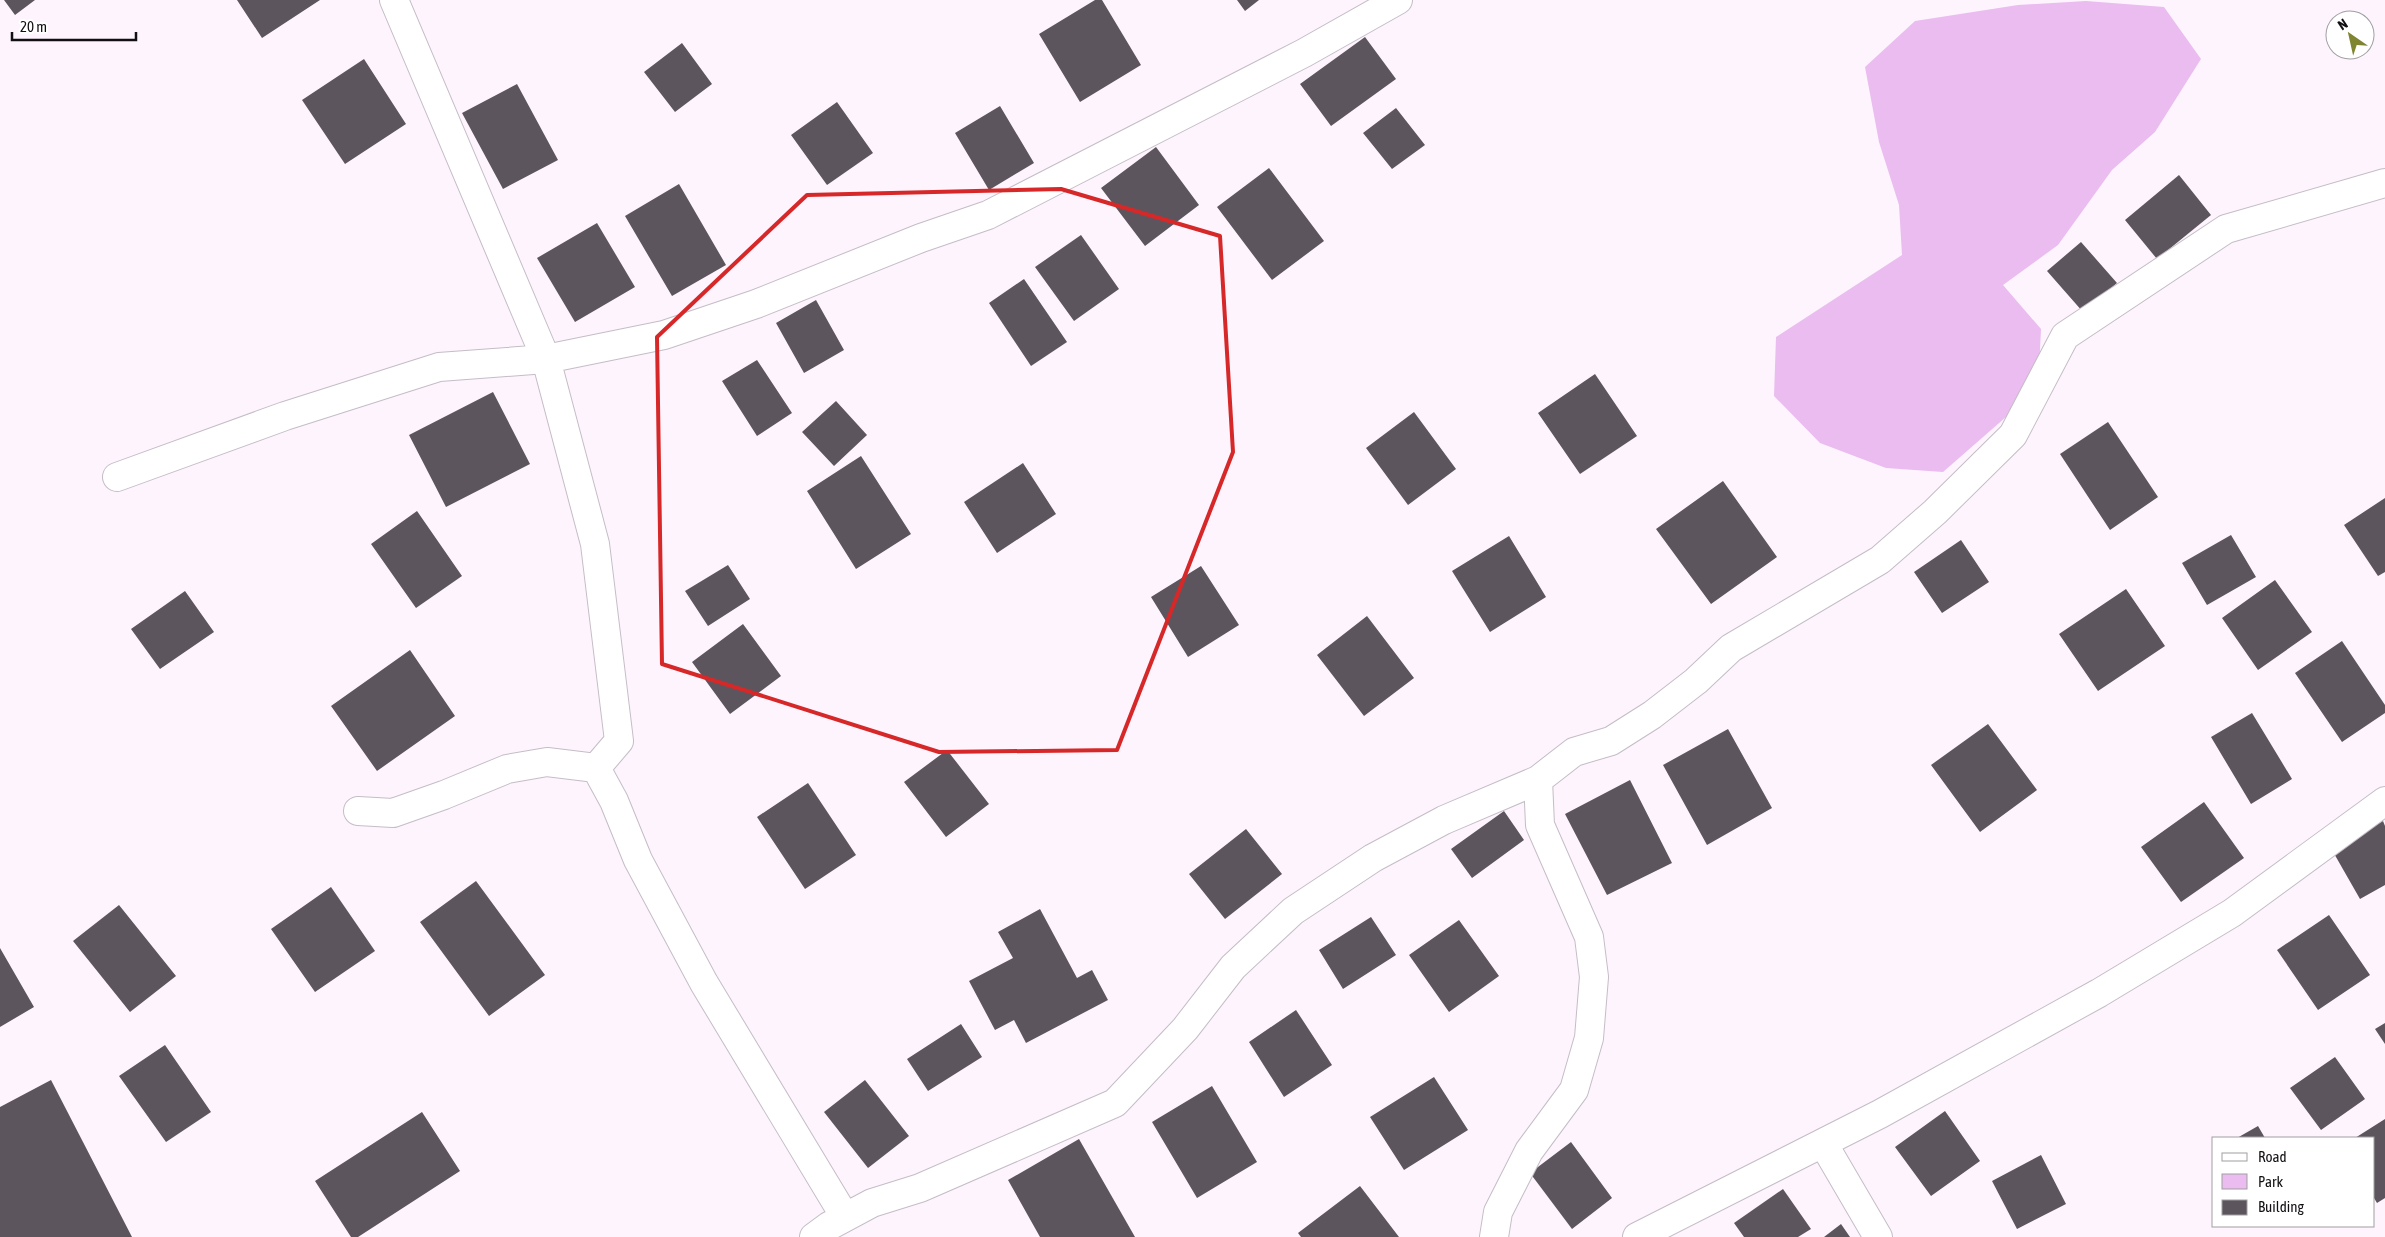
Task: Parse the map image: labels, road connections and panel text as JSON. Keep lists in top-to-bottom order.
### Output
{
  "legend": ["Road", "Park", "Building"],
  "scale_bar": "20 m",
  "north": "top left"
}
